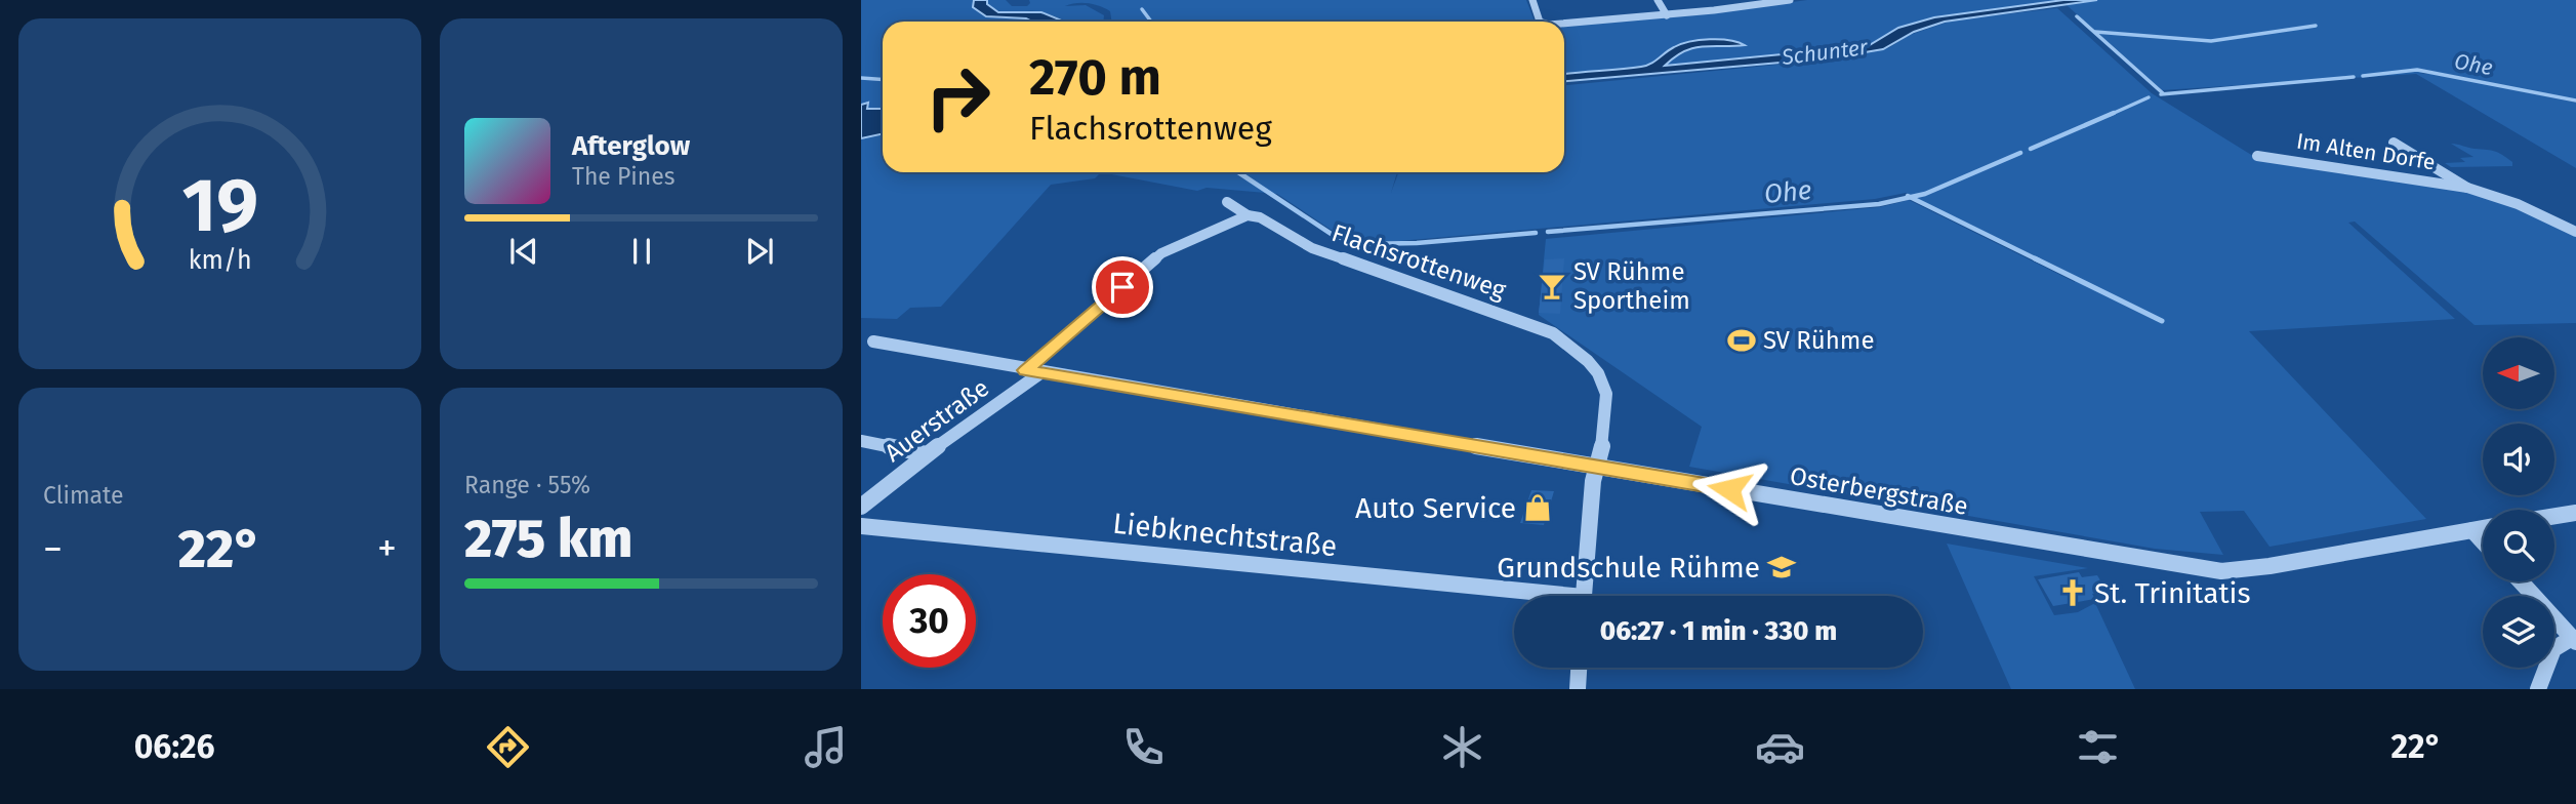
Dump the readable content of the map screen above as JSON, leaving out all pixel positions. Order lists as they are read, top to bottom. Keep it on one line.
{"streets":{"street":["Im Alten Dorfe","Flachsrottenweg","Auerstraße","Osterbergstraße","Liebknechtstraße"]},"crossings":[["Flachsrottenweg","Osterbergstraße"],["Auerstraße","Osterbergstraße"]],"water":["Schunter","Ohe"],"places":{"bar":["SV Rühme Sportheim"],"sports":["SV Rühme"],"shop":["Auto Service"],"school or university":["Grundschule Rühme"],"church":["St. Trinitatis"]},"north":"left","page":{"turn":["270 m","Flachsrottenweg"],"song":["Afterglow","The Pines"],"tile":["Climate",["Range · 55%","275 km"]],"heat":["−","22°","+"],"limit":"30","trip":"06:27 · 1 min · 330 m","tabs":["06:26","22°"],"gauge":["19","km/h"]}}
